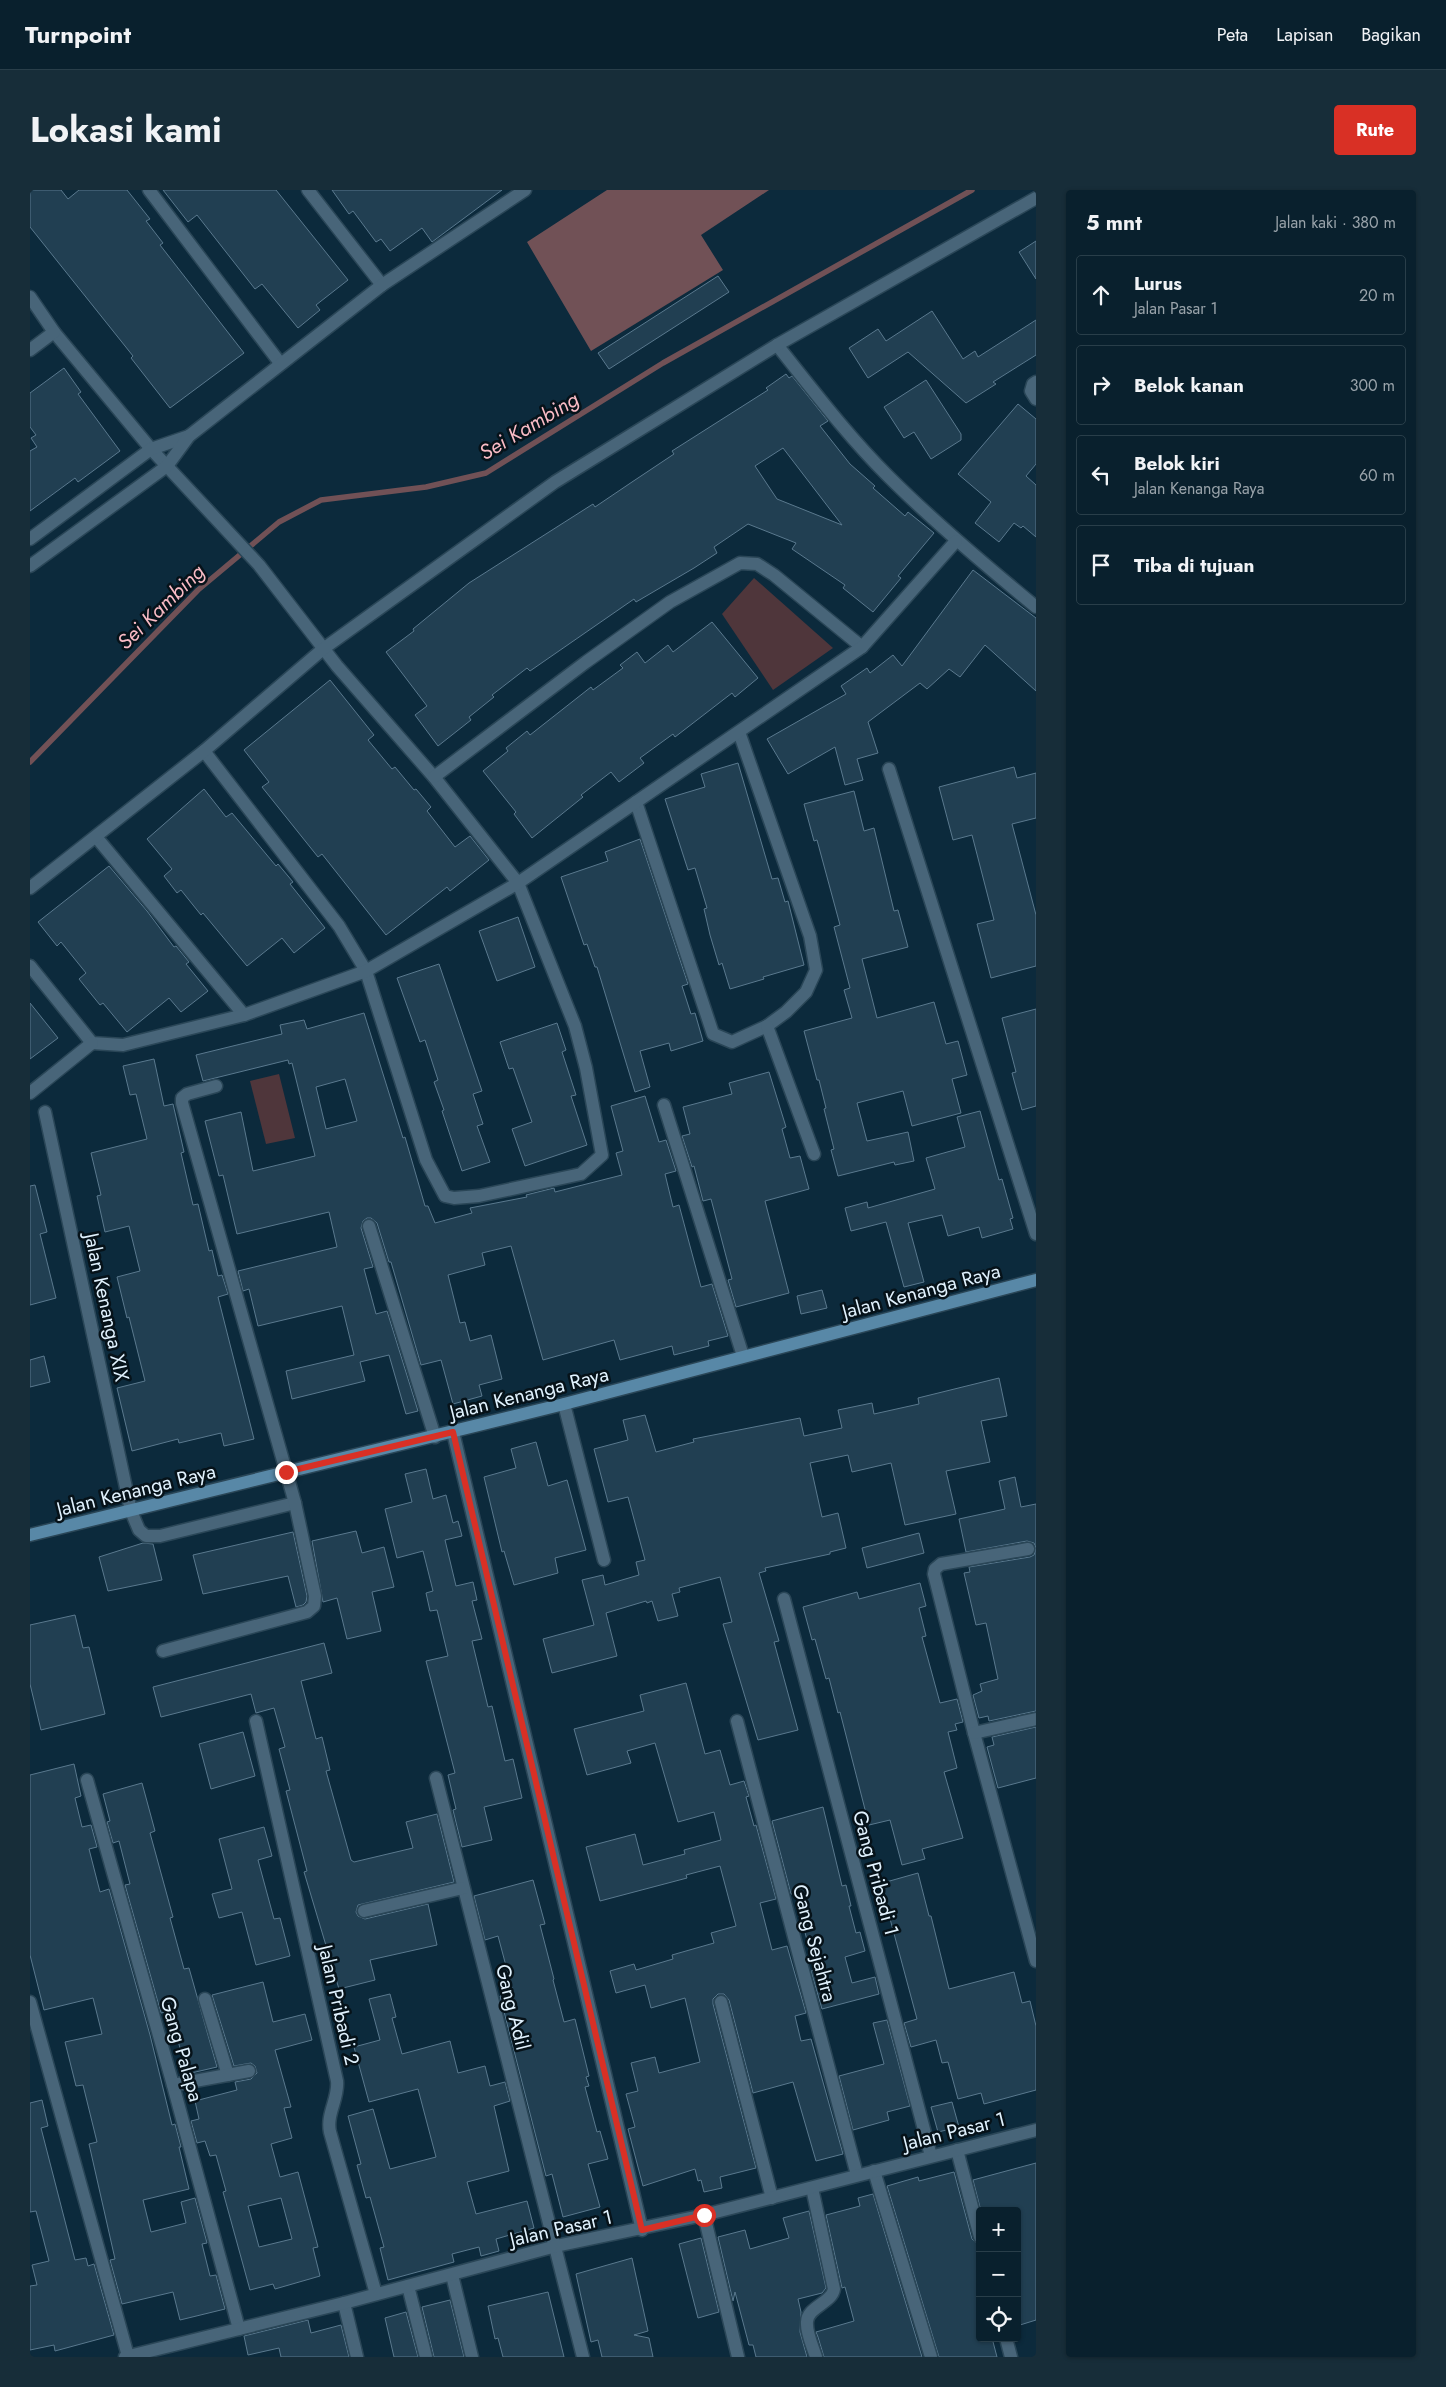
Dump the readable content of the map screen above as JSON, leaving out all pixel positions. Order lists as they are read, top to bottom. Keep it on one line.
{"streets":{"street":["Jalan Kenanga Raya","Jalan Kenanga XIX","Gang Pribadi 1","Gang Sejahtra","Jalan Pribadi 2","Gang Adil","Gang Palapa","Jalan Pasar 1"]},"crossings":[["Jalan Kenanga Raya","Jalan Kenanga XIX"],["Gang Pribadi 1","Jalan Pasar 1"],["Gang Sejahtra","Jalan Pasar 1"],["Jalan Pribadi 2","Jalan Pasar 1"],["Gang Adil","Jalan Pasar 1"],["Gang Palapa","Jalan Pasar 1"]],"water":["Sei Kambing"],"page":{"header":"Turnpoint","nav":["Peta","Lapisan","Bagikan"],"title":"Lokasi kami","buttons":"Rute","heading":["5 mnt","Jalan kaki · 380 m"],"list":[["Lurus","Jalan Pasar 1","20 m"],["Belok kanan","300 m"],["Belok kiri","Jalan Kenanga Raya","60 m"],"Tiba di tujuan"],"map_buttons":["+","−"]}}
